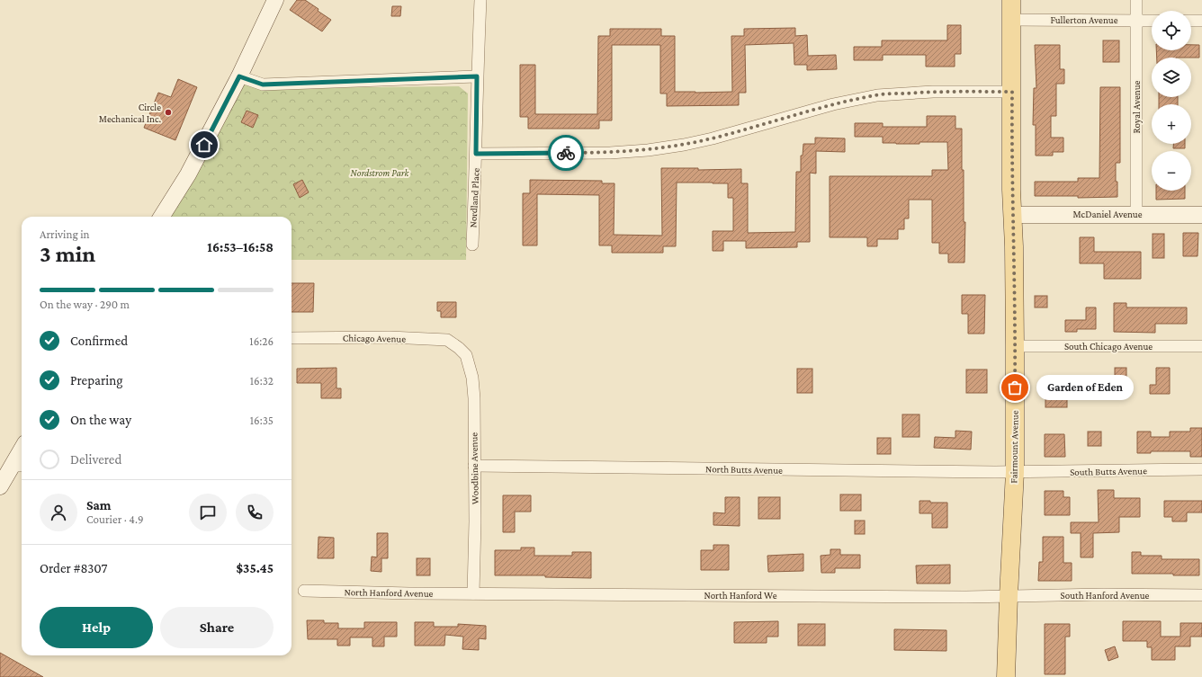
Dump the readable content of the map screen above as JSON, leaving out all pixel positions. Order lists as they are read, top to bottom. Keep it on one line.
{"streets":{"main road":["Fairmount Avenue"],"street":["Fullerton Avenue","Royal Avenue","Nordland Place","McDaniel Avenue","Chicago Avenue","South Chicago Avenue","Woodbine Avenue","North Butts Avenue","South Butts Avenue","North Hanford Avenue","North Hanford We","South Hanford Avenue"]},"crossings":[["Fullerton Avenue","Royal Avenue"],["Fullerton Avenue","Fairmount Avenue"],["Royal Avenue","McDaniel Avenue"],["McDaniel Avenue","Fairmount Avenue"],["Chicago Avenue","Woodbine Avenue"],["South Chicago Avenue","Fairmount Avenue"],["Fairmount Avenue","North Butts Avenue"],["Fairmount Avenue","South Butts Avenue"],["Fairmount Avenue","North Hanford We"],["Fairmount Avenue","South Hanford Avenue"],["Woodbine Avenue","North Butts Avenue"],["Woodbine Avenue","North Hanford Avenue"],["Woodbine Avenue","North Hanford We"],["North Butts Avenue","South Butts Avenue"],["North Hanford Avenue","North Hanford We"],["North Hanford We","South Hanford Avenue"]],"parks":["Nordstrom Park"],"places":["Circle Mechanical Inc.","Garden of Eden"],"page":{"map_buttons":["+","−"],"heading":["3 min","Arriving in","16:53–16:58"],"panel":["Sam","Courier · 4.9","Order #8307","$35.45"],"bar":"On the way · 290 m","list":[["Confirmed","16:26"],["Preparing","16:32"],["On the way","16:35"],"Delivered"],"bubble":"Garden of Eden","buttons":["Help","Share"]}}
